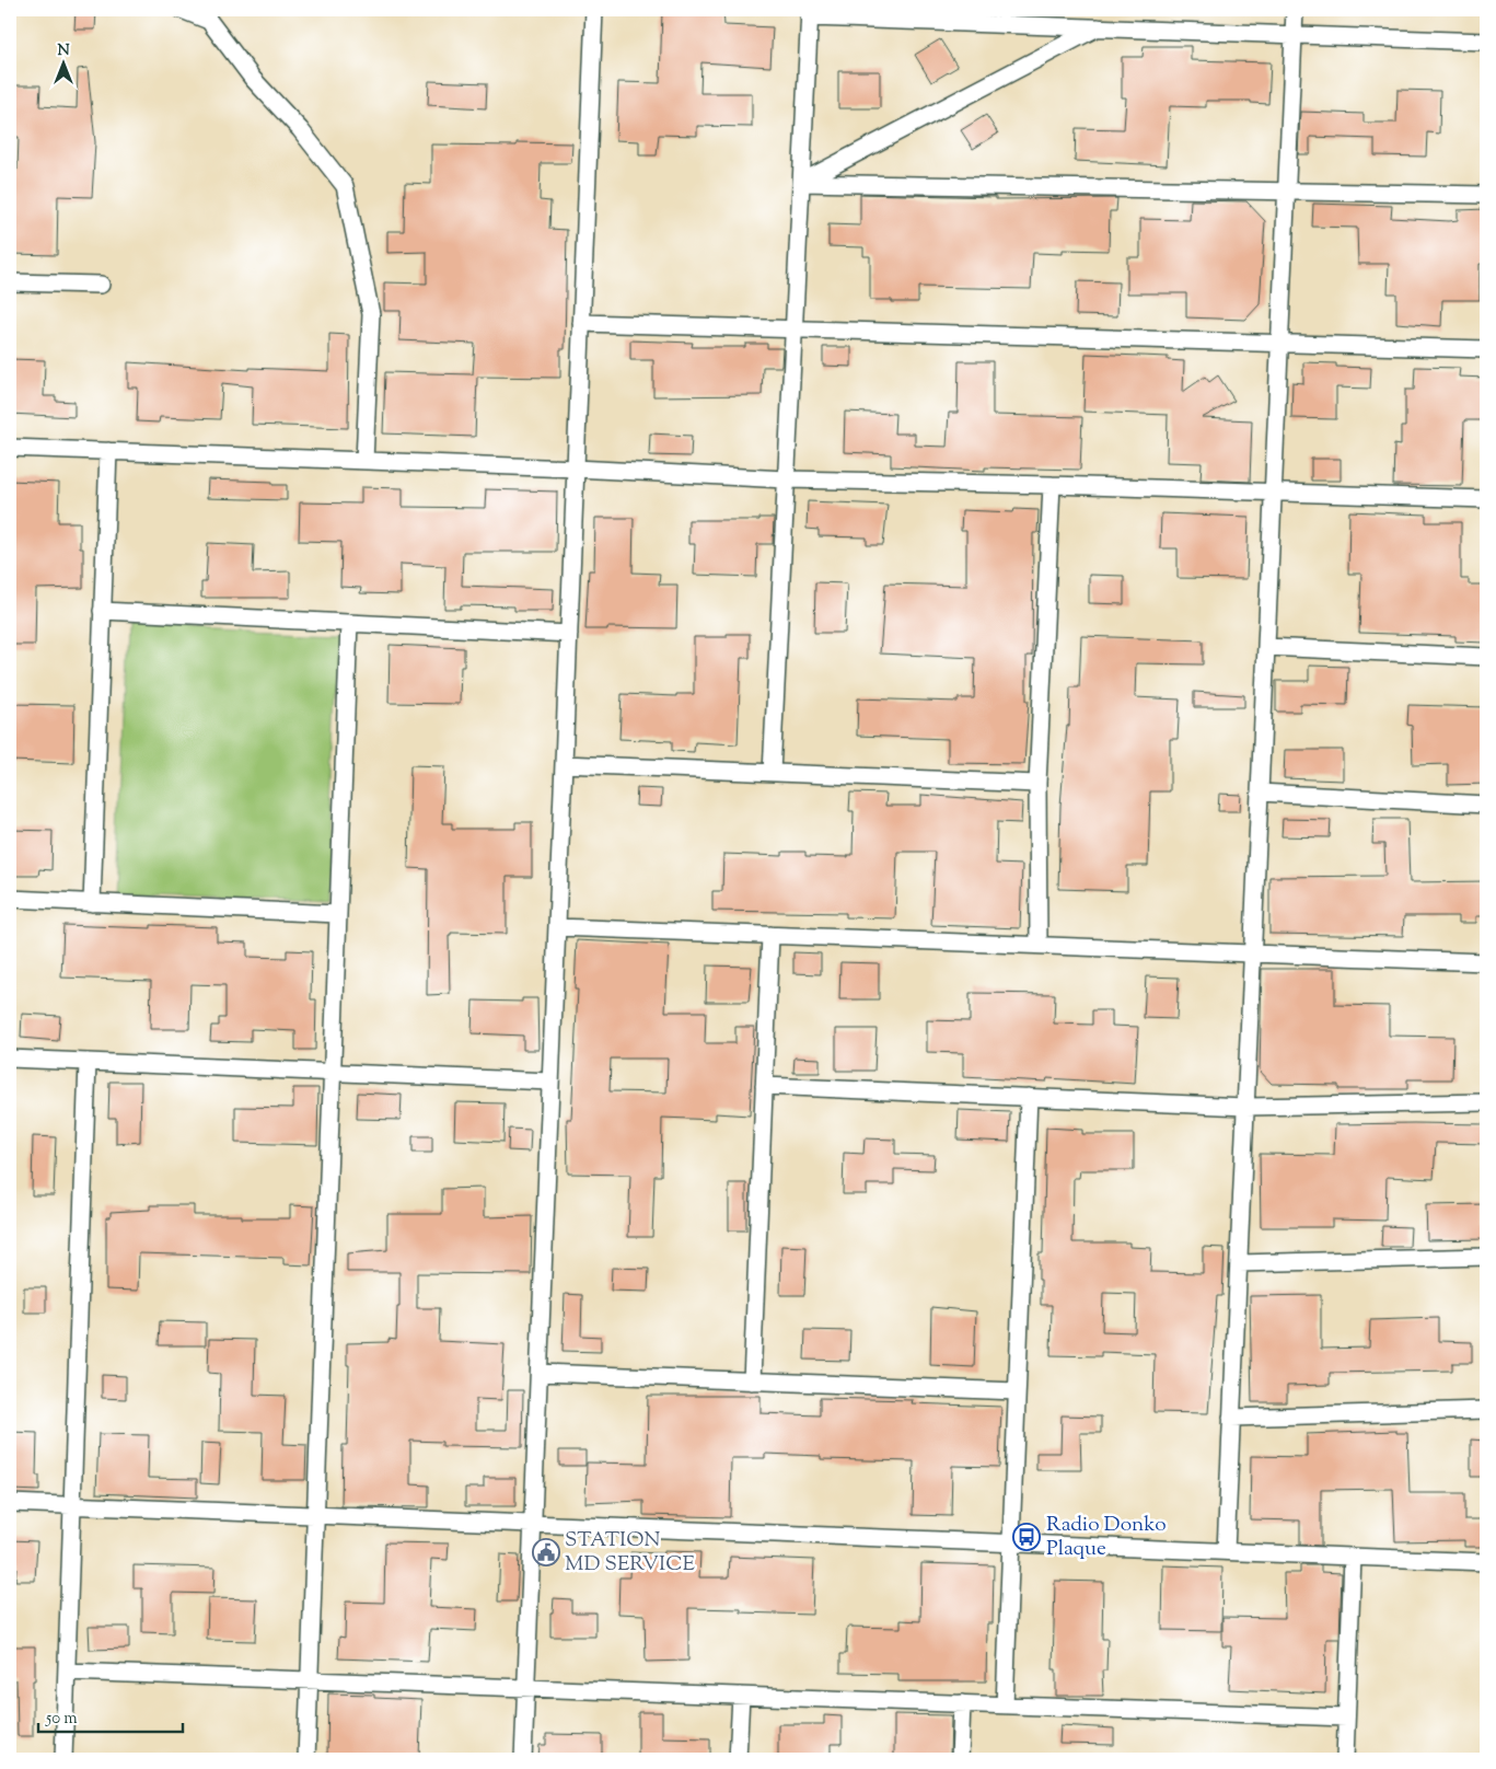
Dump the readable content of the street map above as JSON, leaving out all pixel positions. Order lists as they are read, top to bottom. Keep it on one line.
{"places":{"bus stop":["Radio Donko Plaque"],"public building":["STATION MD SERVICE"]},"scale_bar":"50 m","north":"top"}
